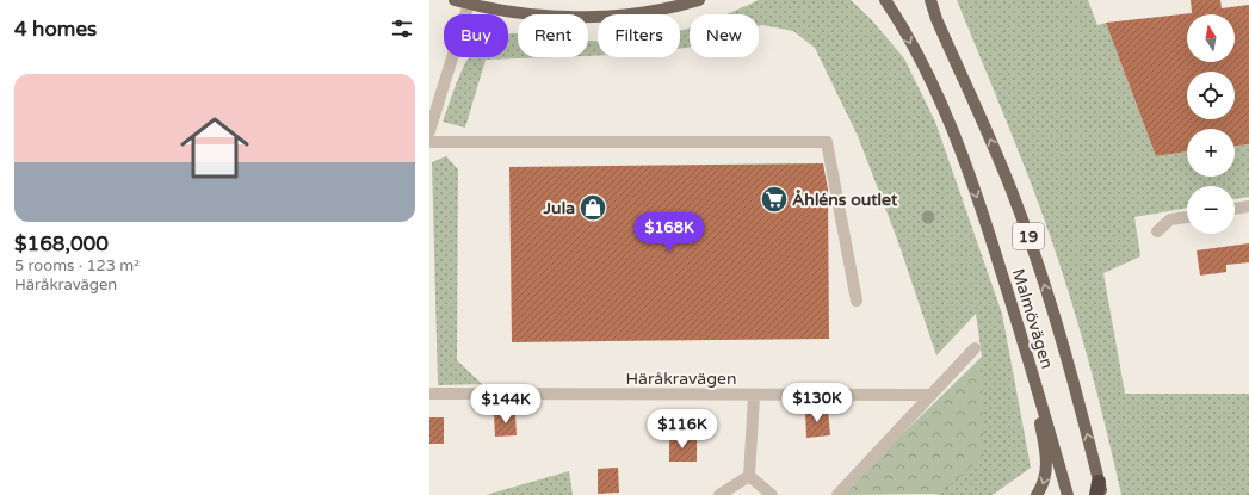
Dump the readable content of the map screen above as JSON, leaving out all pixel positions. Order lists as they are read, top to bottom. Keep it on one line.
{"streets":{"main road":["19","Malmövägen"],"street":["Häråkravägen"]},"places":{"supermarket":["Åhléns outlet"],"shop":["Jula"]},"north":"top","page":{"heading":"4 homes","map_buttons":["+","−"],"chip":["Buy","Rent","Filters","New"],"list":[{"name":"$168,000","note":"5 rooms · 123 m² · Häråkravägen"}],"price":["$168K","$130K","$144K","$116K"]}}
